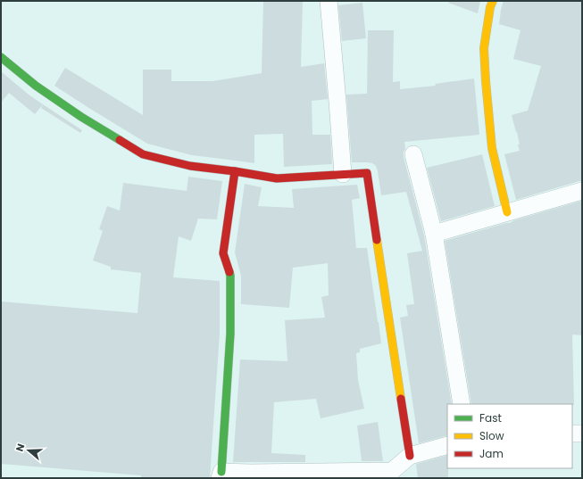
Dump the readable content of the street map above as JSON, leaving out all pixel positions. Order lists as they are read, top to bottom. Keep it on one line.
{"legend":["Fast","Slow","Jam"],"north":"left"}
